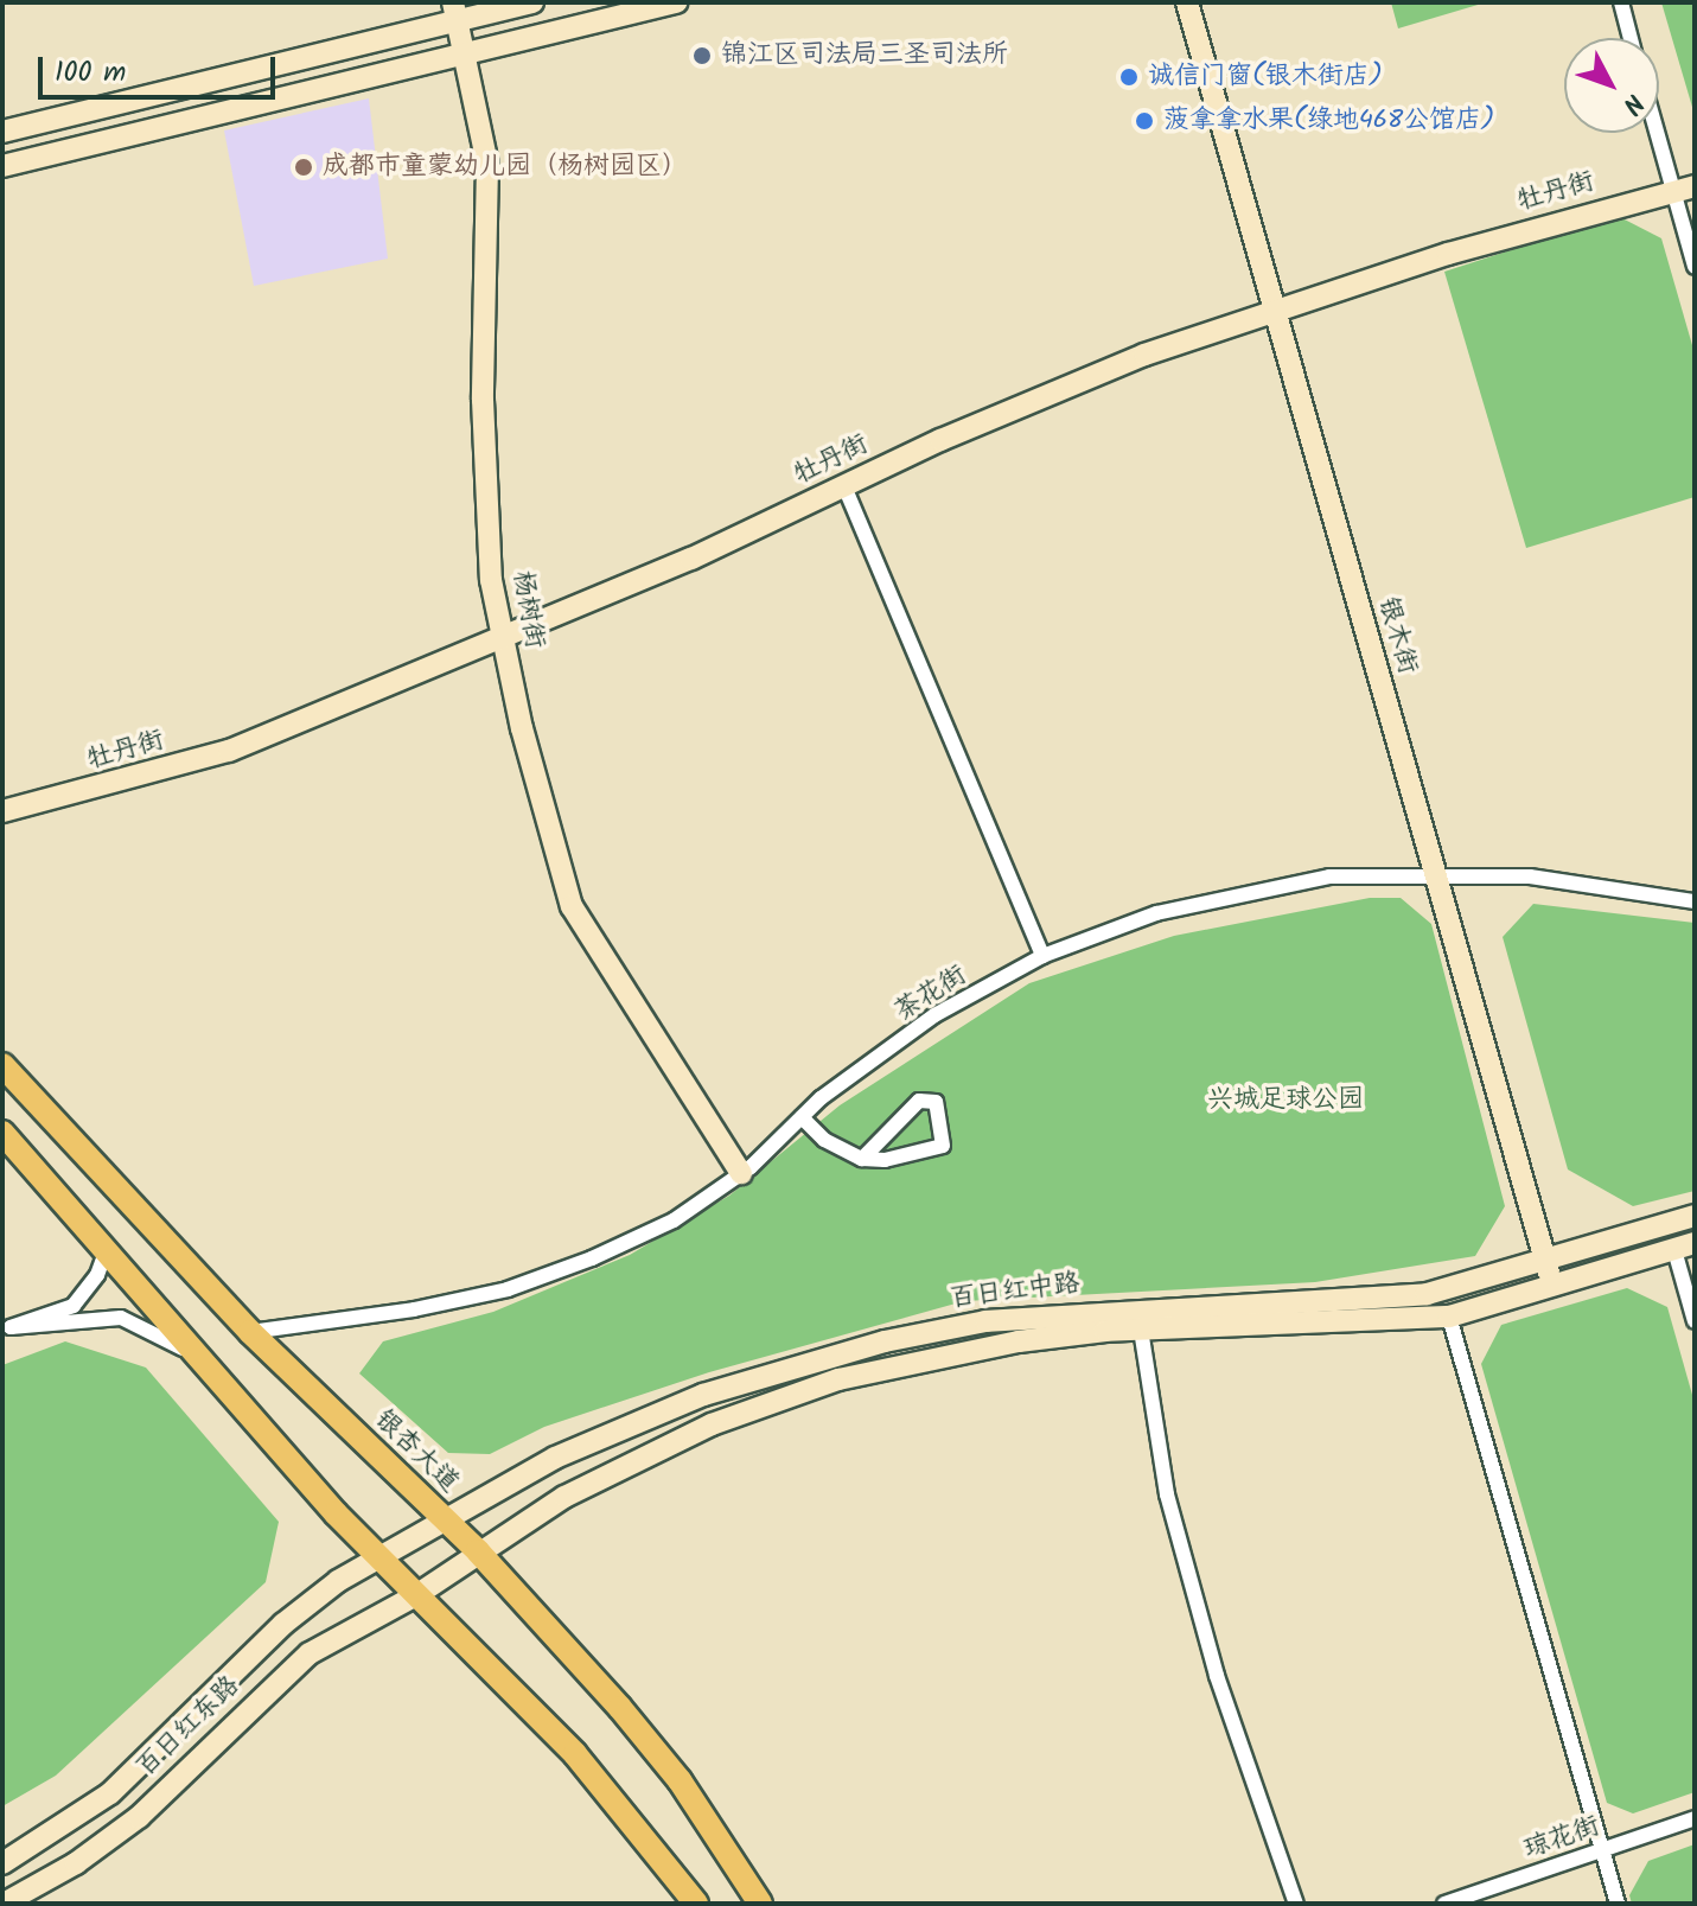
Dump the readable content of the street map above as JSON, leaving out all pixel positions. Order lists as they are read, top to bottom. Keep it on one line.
{"streets":{"main road":["银杏大道"],"street":["牡丹街","杨树街","银木街","茶花街","百日红中路","百日红东路","琼花街"]},"crossings":[["牡丹街","杨树街"],["牡丹街","银木街"],["杨树街","茶花街"],["银木街","茶花街"],["银木街","百日红中路"],["茶花街","银杏大道"],["百日红中路","银杏大道"],["百日红中路","百日红东路"]],"parks":["兴城足球公园"],"places":["锦江区司法局三圣司法所","诚信门窗(银木街店)","菠拿拿水果(绿地468公馆店)","成都市童蒙幼儿园（杨树园区）"],"scale_bar":"100 m","north":"bottom right"}
